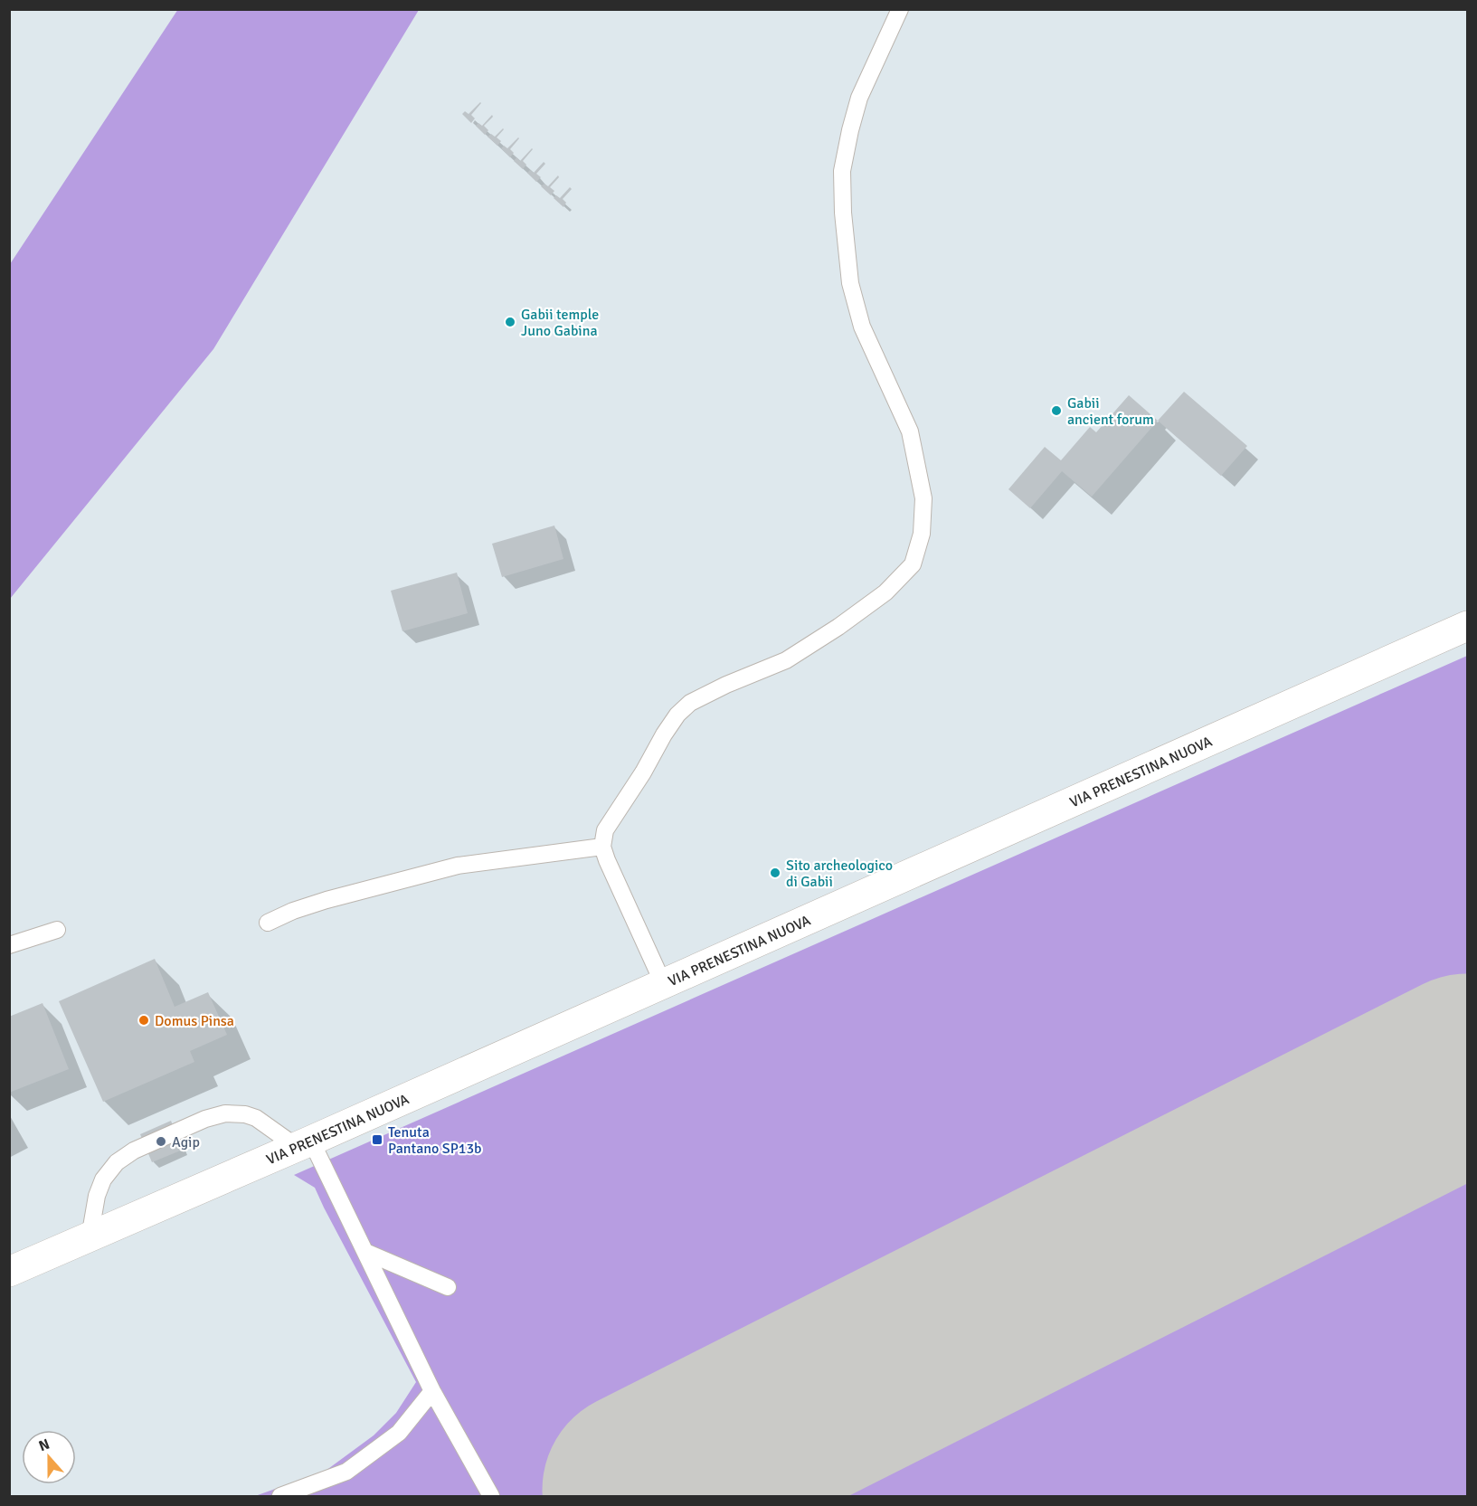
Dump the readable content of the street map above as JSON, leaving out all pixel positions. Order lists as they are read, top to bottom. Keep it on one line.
{"streets":{"main road":["VIA PRENESTINA NUOVA"]},"places":{"other":["Gabii temple Juno Gabina","Gabii ancient forum","Sito archeologico di Gabii","Domus Pinsa","Agip"],"transit":["Tenuta Pantano SP13b"]},"north":"top"}
